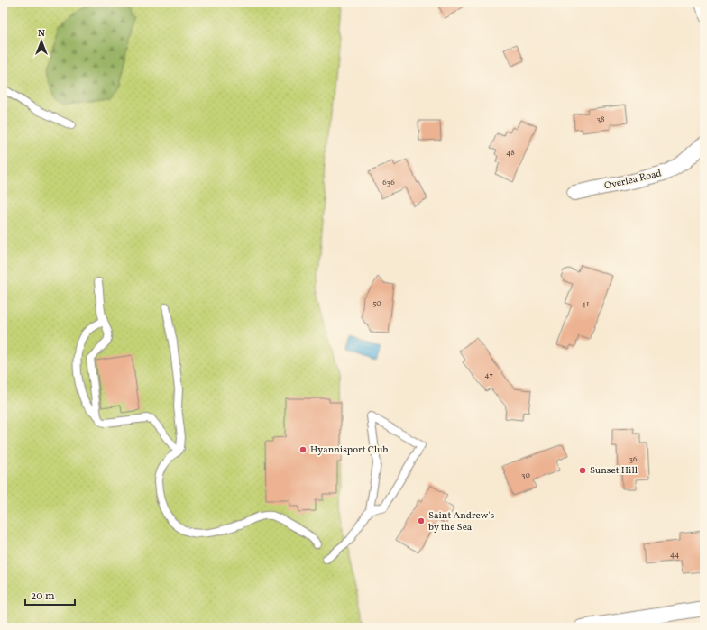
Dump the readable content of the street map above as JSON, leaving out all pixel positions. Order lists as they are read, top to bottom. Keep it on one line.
{"streets":{"street":["Overlea Road"]},"places":["Hyannisport Club","Sunset Hill","Saint Andrew's by the Sea"],"house_numbers":["38","48","636","50","41","47","36","30","44"],"scale_bar":"20 m","north":"top"}
